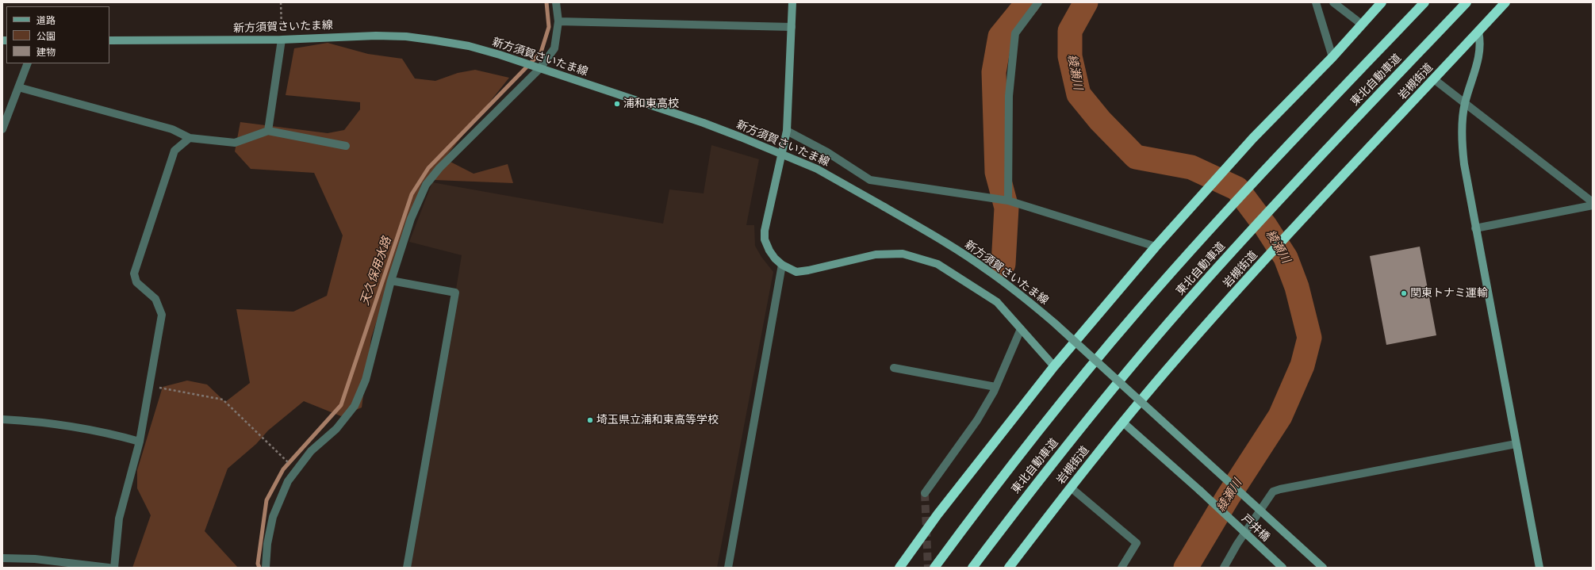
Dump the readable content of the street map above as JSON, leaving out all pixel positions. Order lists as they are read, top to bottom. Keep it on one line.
{"streets":{"highway":["東北自動車道","岩槻街道"],"main road":["新方須賀さいたま線","戸井橋"]},"crossings":[["岩槻街道","戸井橋"]],"water":["綾瀬川","天久保用水路"],"places":["浦和東高校","関東トナミ運輸","埼玉県立浦和東高等学校"],"legend":["道路","公園","建物"]}
